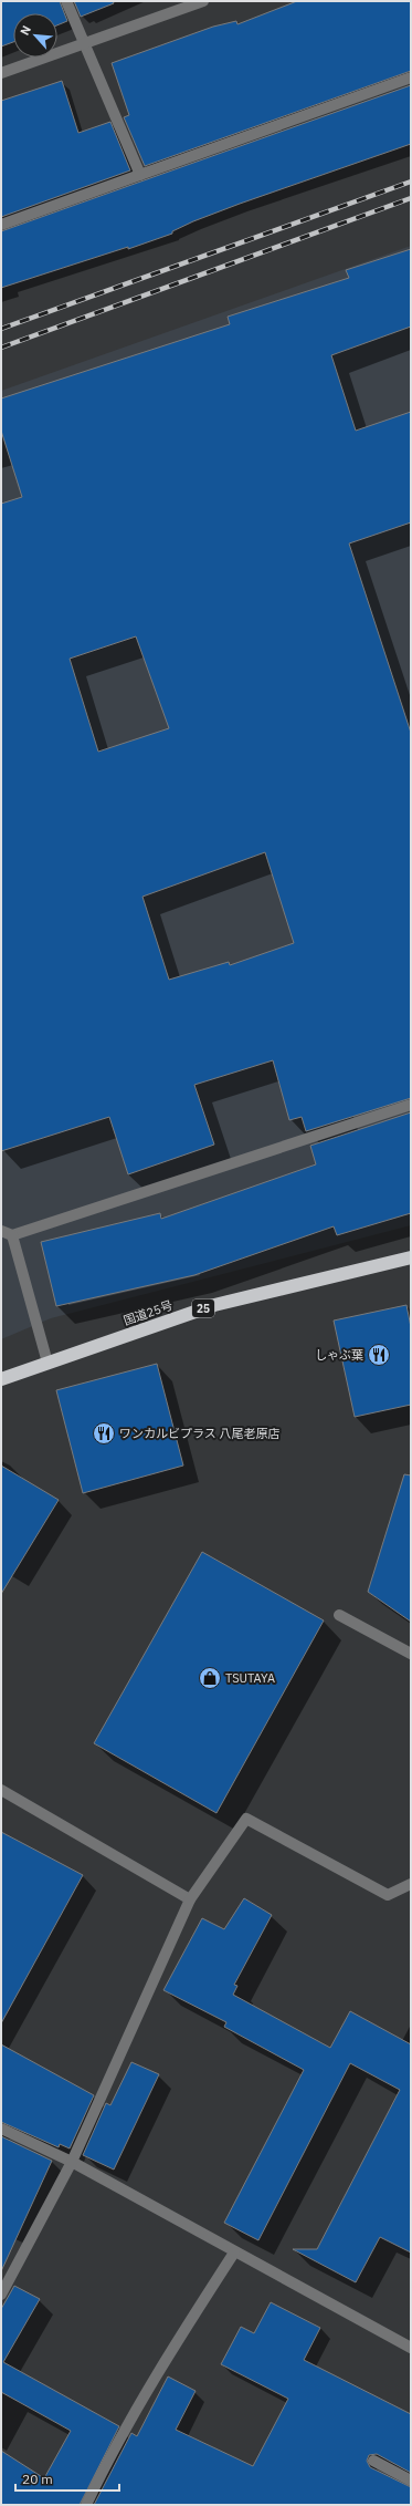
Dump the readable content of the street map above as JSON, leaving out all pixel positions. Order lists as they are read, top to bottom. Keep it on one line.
{"streets":{"highway":["25","国道25号"]},"places":{"restaurant":["しゃぶ葉","ワンカルビプラス 八尾老原店"],"shop":["TSUTAYA"]},"scale_bar":"20 m","north":"top left"}
